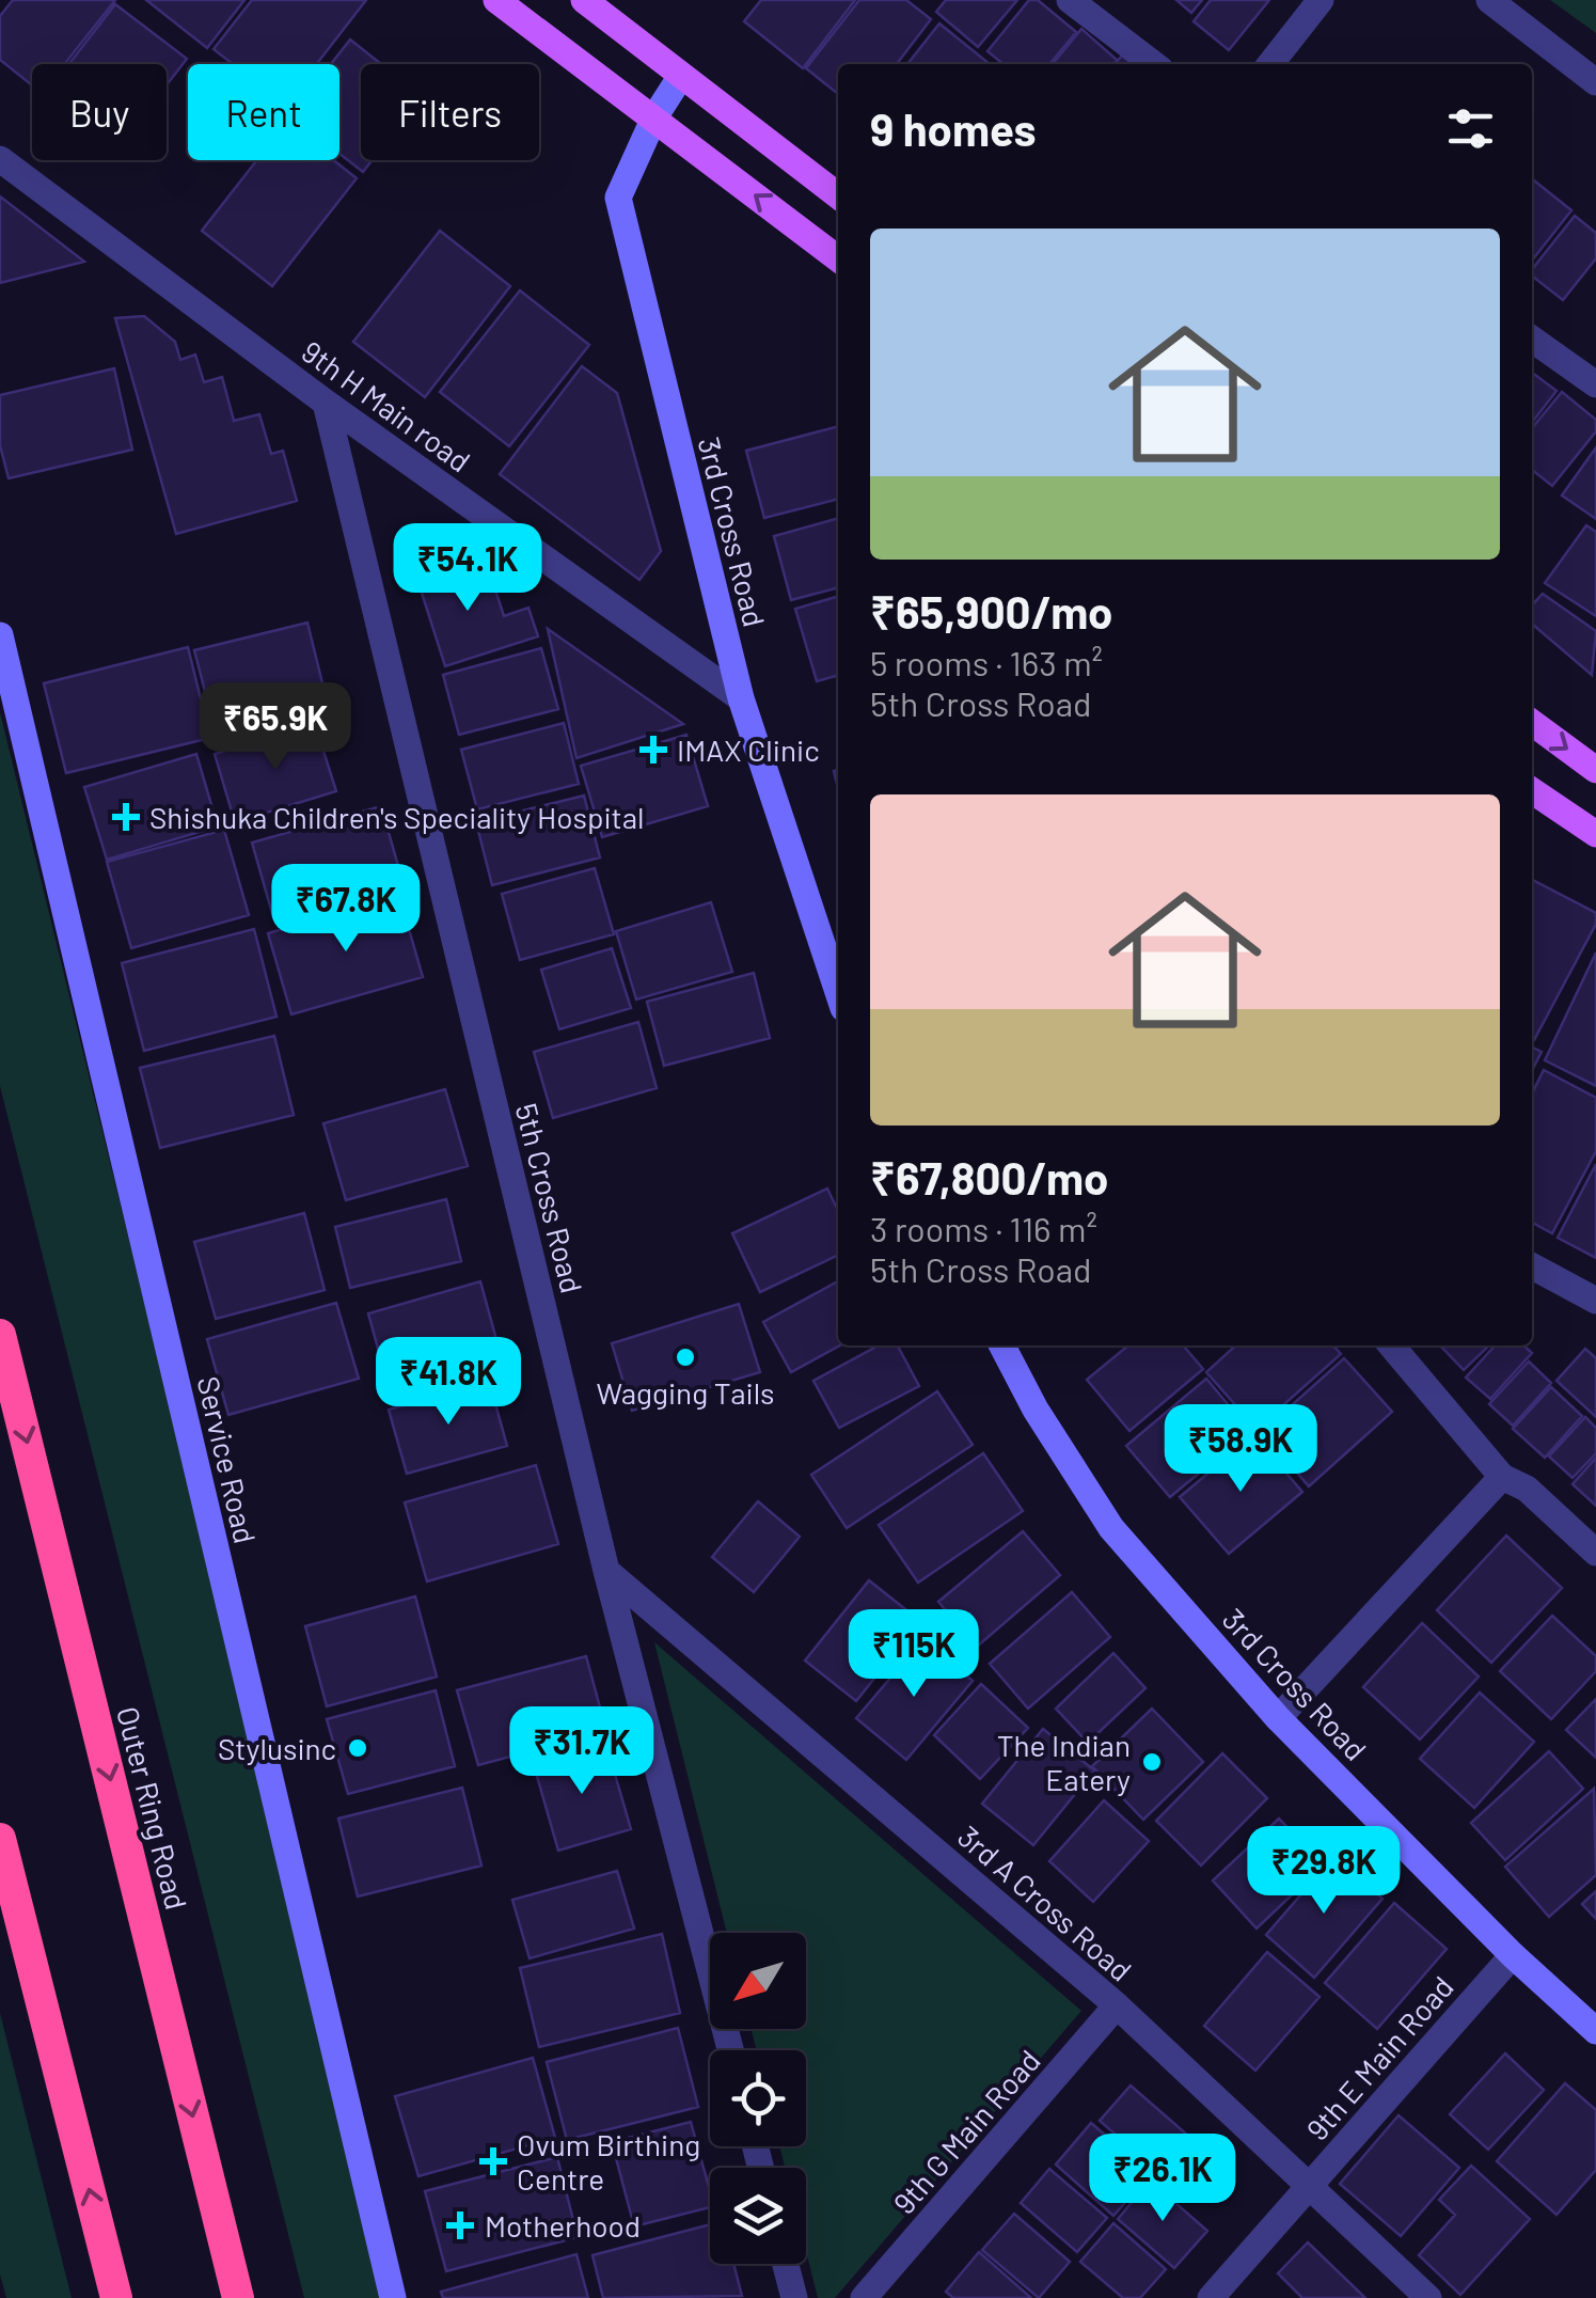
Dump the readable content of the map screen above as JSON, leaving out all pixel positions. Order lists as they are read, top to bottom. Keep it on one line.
{"streets":{"highway":["Outer Ring Road"],"street":["9th H Main road","3rd Cross Road","5th Cross Road","Service Road","3rd A Cross Road","9th E Main Road","9th G Main Road"]},"crossings":[["9th H Main road","3rd Cross Road"],["9th H Main road","5th Cross Road"],["3rd Cross Road","9th E Main Road"],["5th Cross Road","3rd A Cross Road"],["3rd A Cross Road","9th E Main Road"],["3rd A Cross Road","9th G Main Road"]],"places":{"health":["IMAX Clinic","Shishuka Children's Speciality Hospital","Ovum Birthing Centre","Motherhood"],"other":["Wagging Tails","Stylusinc","The Indian Eatery"]},"north":"bottom left","page":{"chip":["Buy","Rent","Filters"],"heading":"9 homes","list":[{"name":"₹65,900/mo","note":"5 rooms · 163 m² · 5th Cross Road"},{"name":"₹67,800/mo","note":"3 rooms · 116 m² · 5th Cross Road"}],"price":["₹54.1K","₹65.9K","₹67.8K","₹41.8K","₹58.9K","₹115K","₹31.7K","₹29.8K","₹26.1K"]}}
